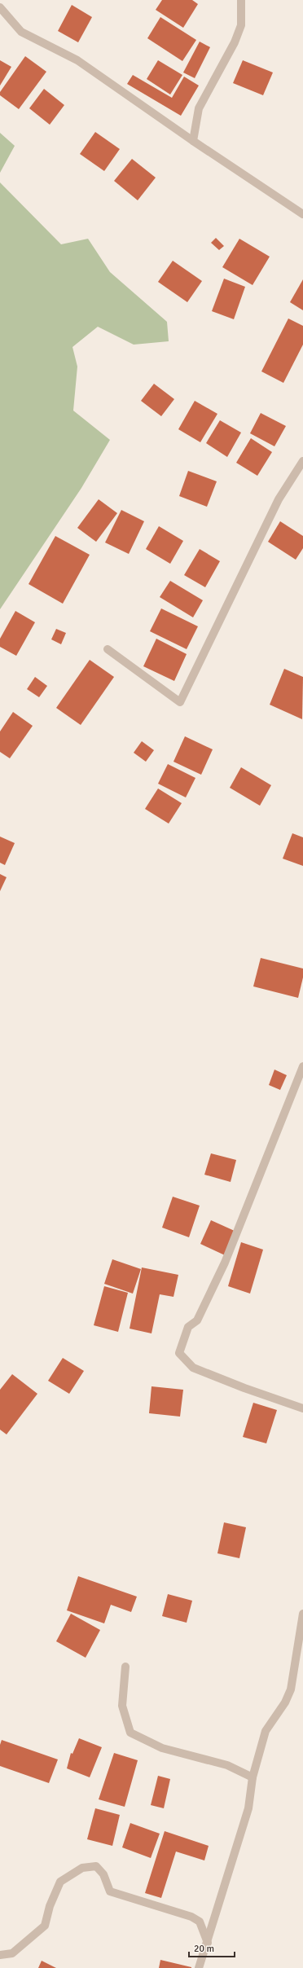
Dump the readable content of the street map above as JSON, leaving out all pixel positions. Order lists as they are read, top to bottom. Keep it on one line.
{"scale_bar":"20 m"}
